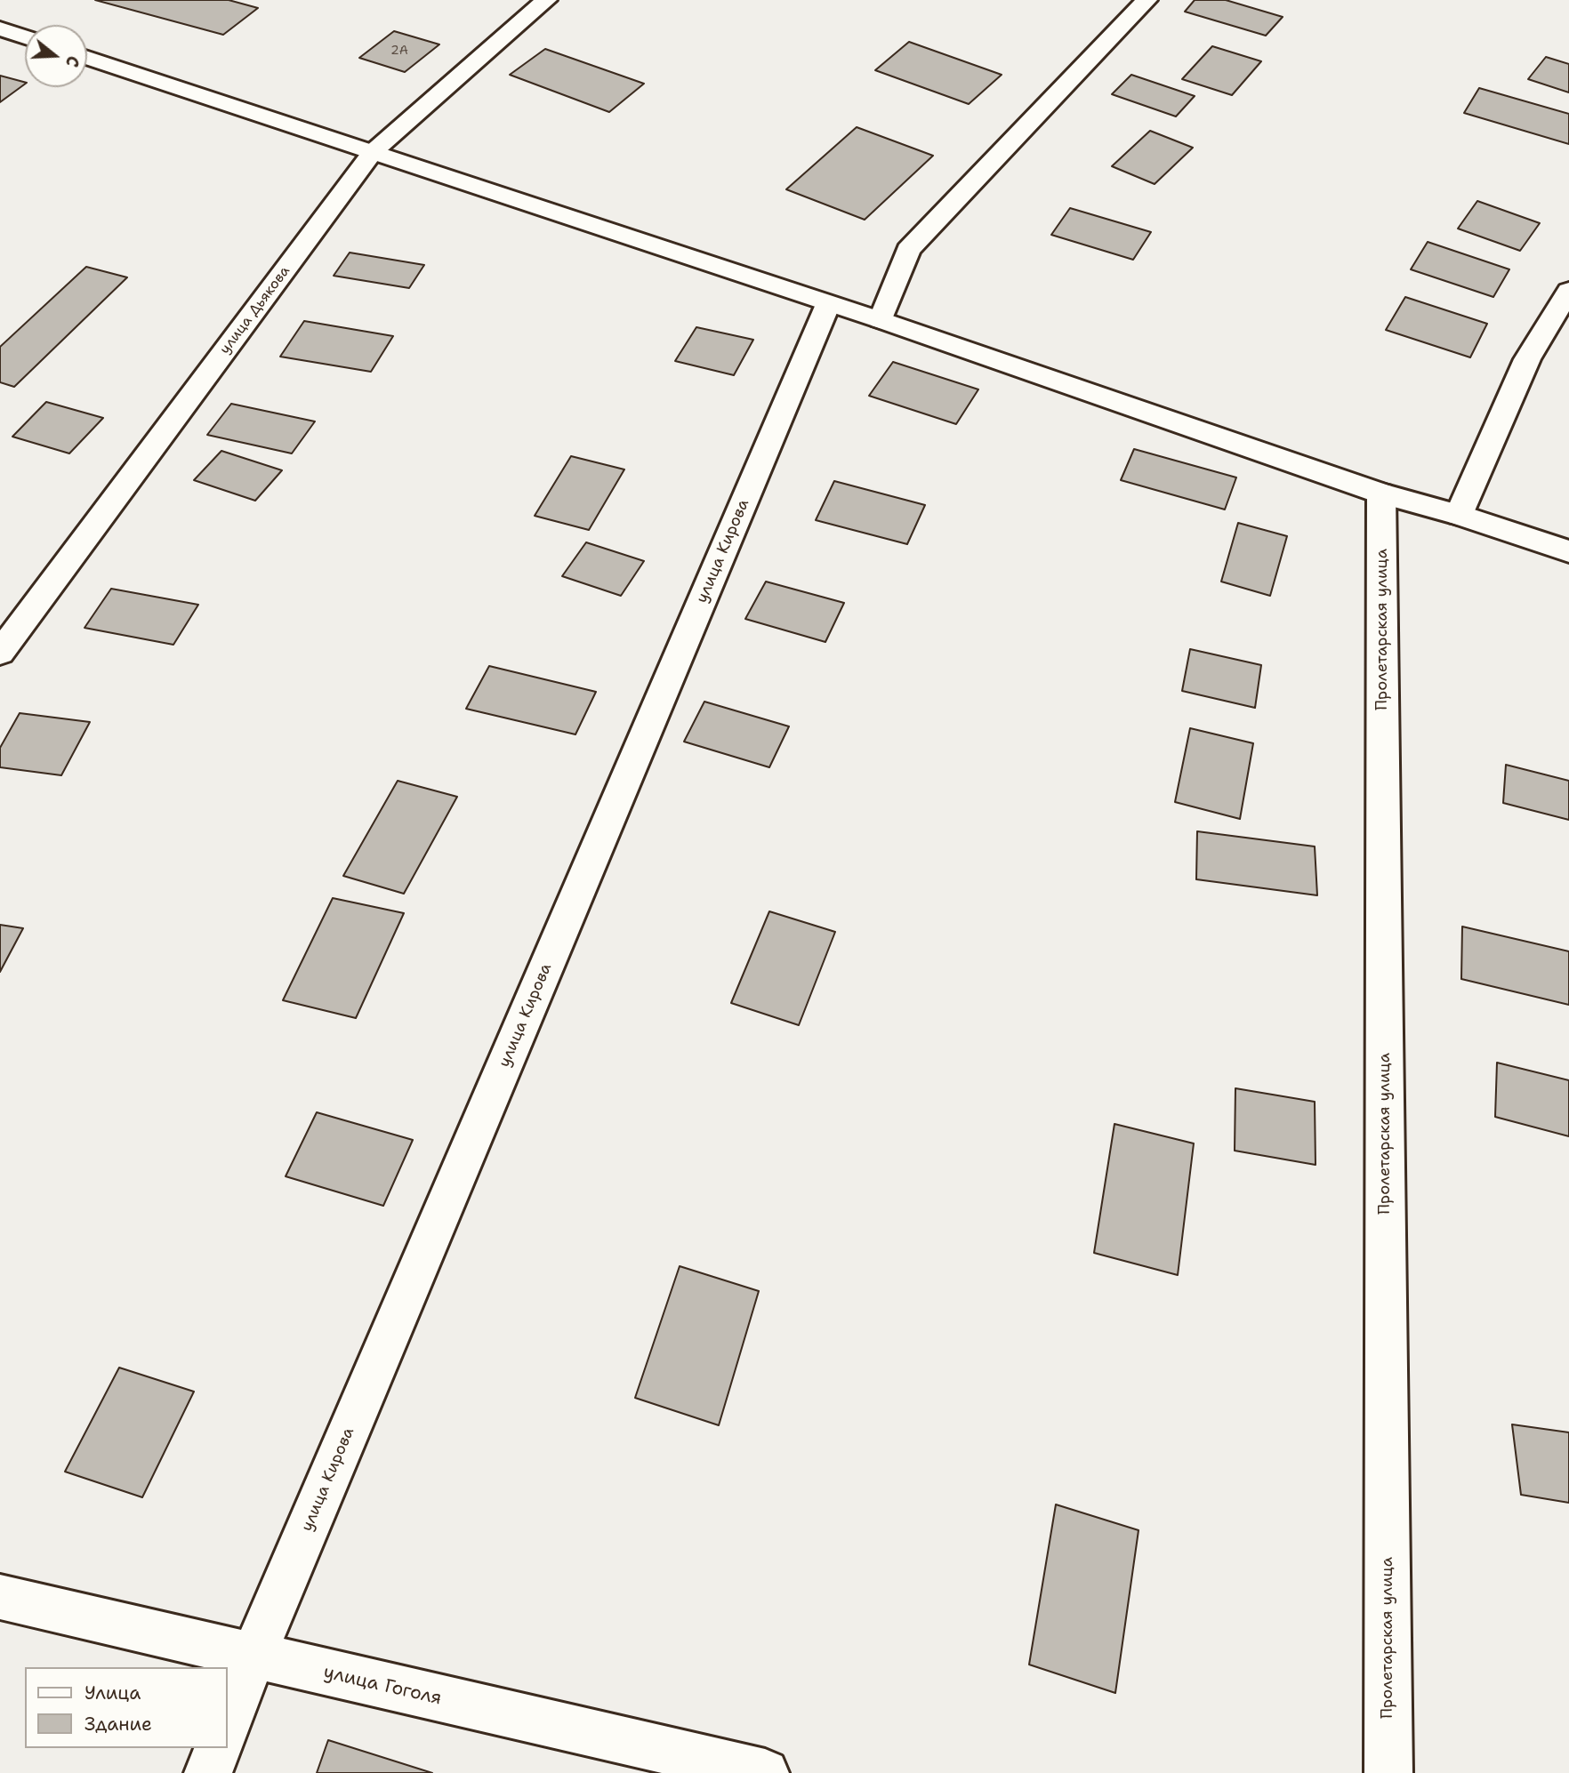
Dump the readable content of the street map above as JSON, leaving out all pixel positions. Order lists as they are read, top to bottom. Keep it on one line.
{"streets":{"street":["улица Дьякова","улица Кирова","Пролетарская улица","улица Гоголя"]},"crossings":[["улица Кирова","улица Гоголя"]],"house_numbers":["2А"],"legend":["Улица","Здание"],"north":"right"}
